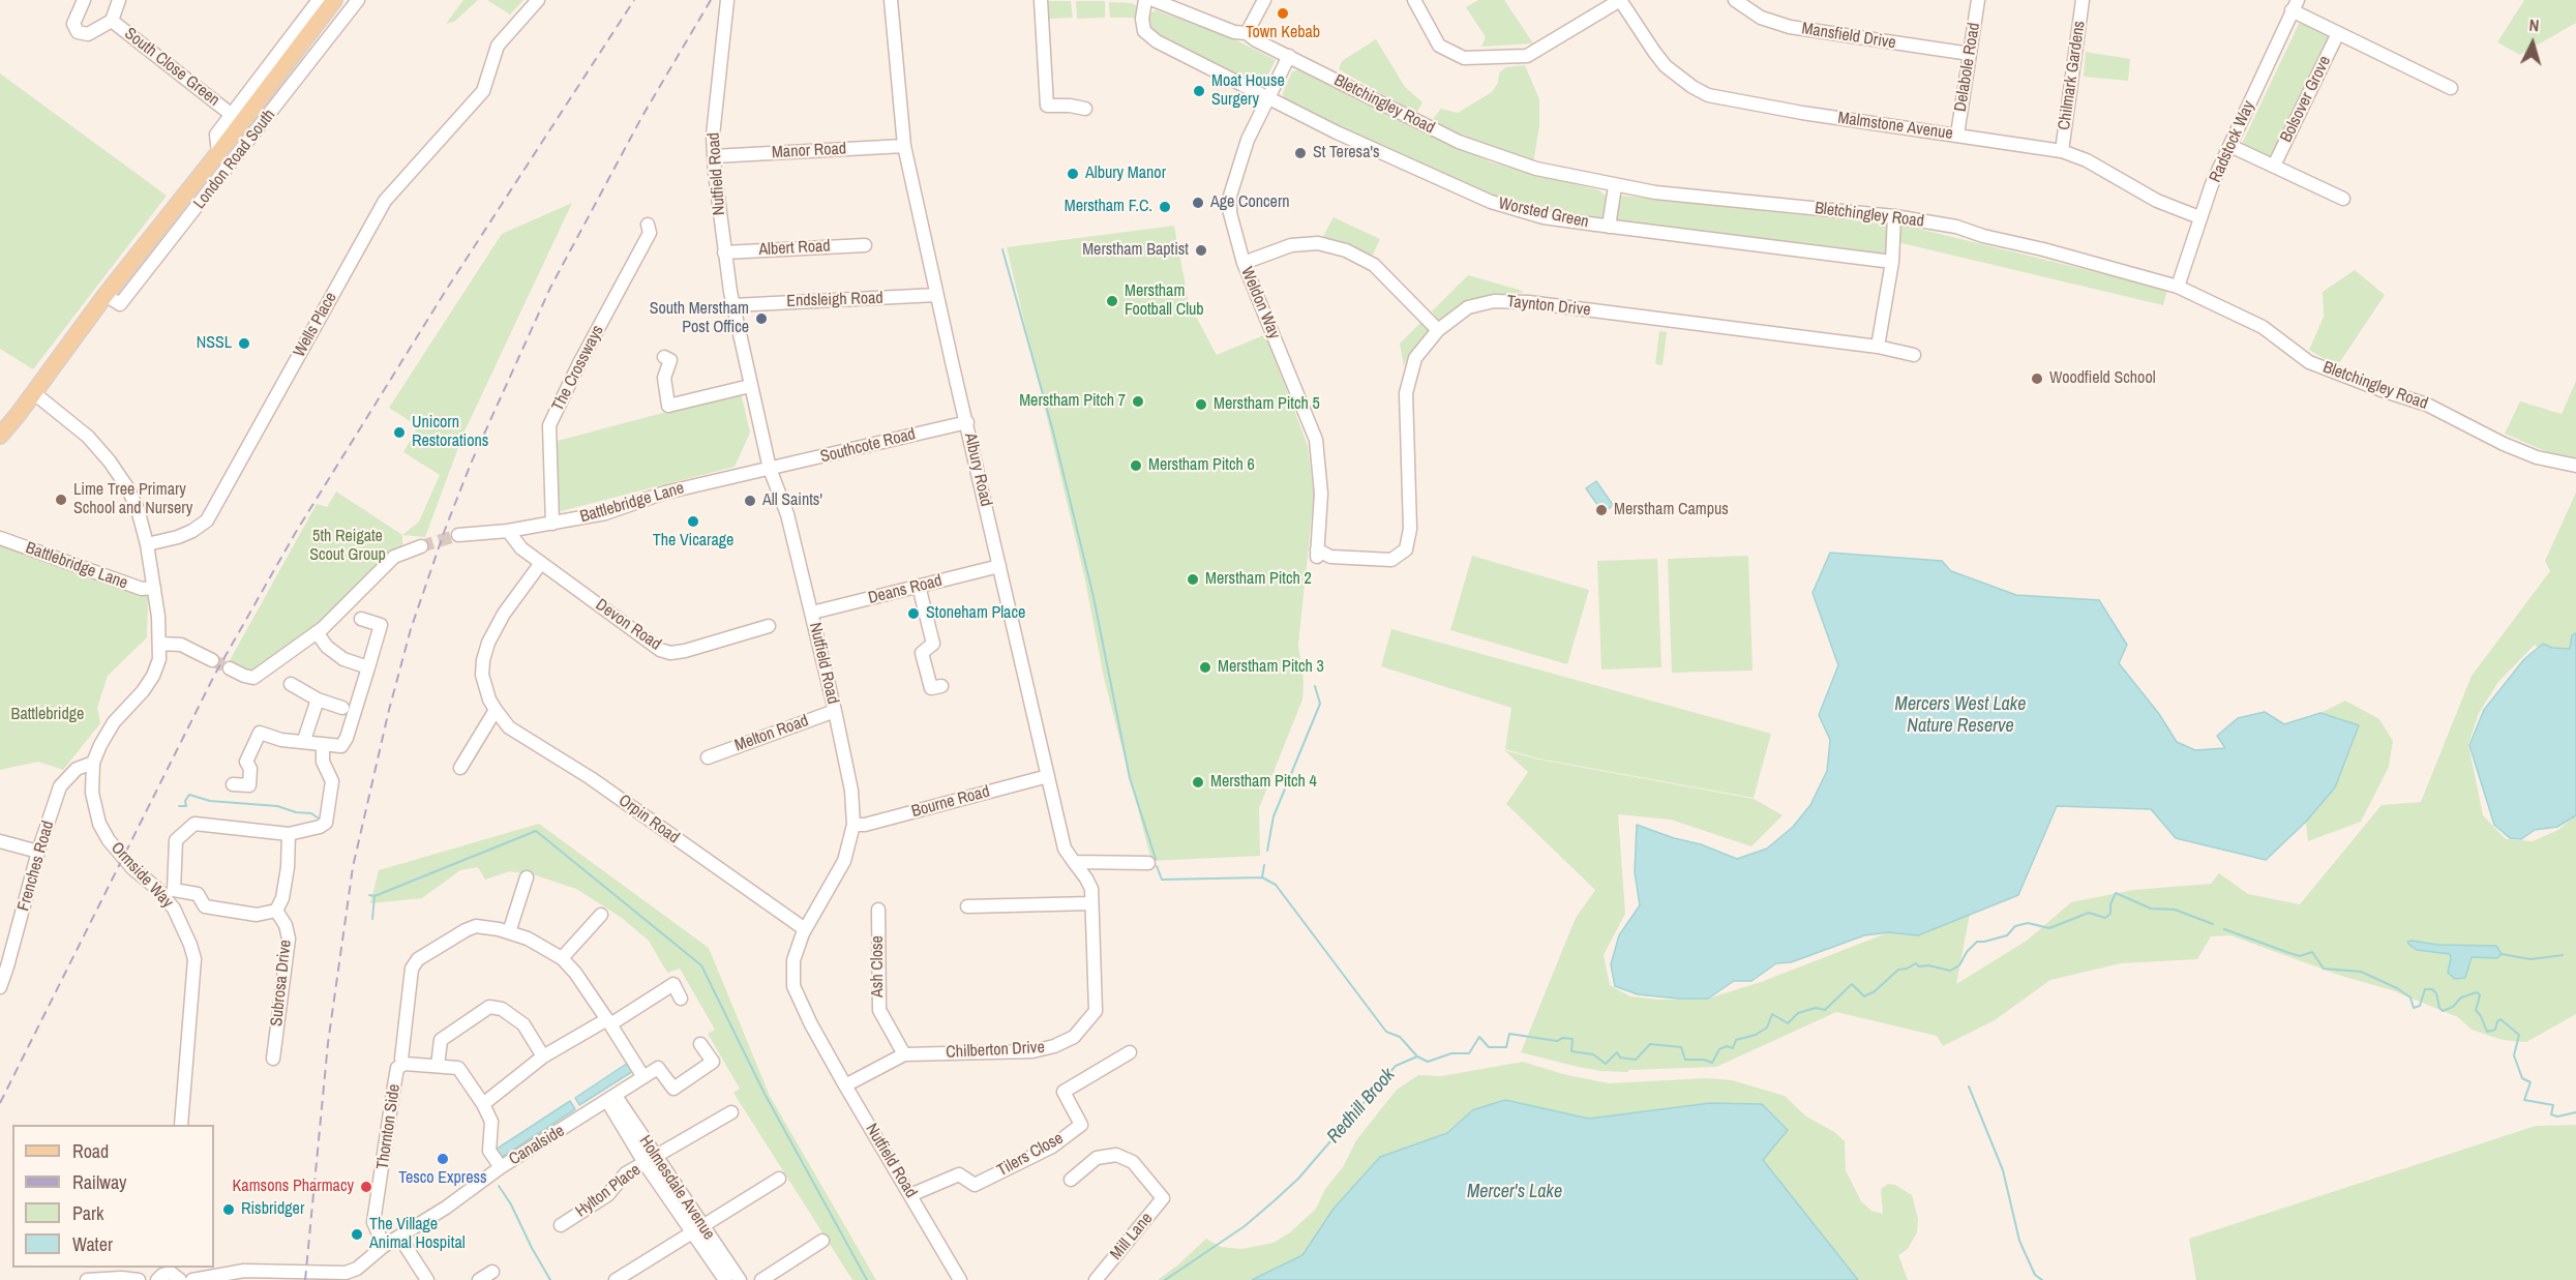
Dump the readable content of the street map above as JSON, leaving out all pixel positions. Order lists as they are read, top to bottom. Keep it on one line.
{"streets":{"main road":["London Road South"],"street":["Mansfield Drive","South Close Green","Delabole Road","Chilmark Gardens","Bolsover Grove","Bletchingley Road","Malmstone Avenue","Radstock Way","Manor Road","Nutfield Road","Worsted Green","Albert Road","Endsleigh Road","Weldon Way","Taynton Drive","Wells Place","The Crossways","Southcote Road","Albury Road","Battlebridge Lane","Deans Road","Devon Road","Melton Road","Bourne Road","Orpin Road","Frenches Road","Ormside Way","Ash Close","Subrosa Drive","Chilberton Drive","Thornton Side","Canalside","Tilers Close","Holmesdale Avenue","Hylton Place","Mill Lane"]},"crossings":[["Mansfield Drive","Delabole Road"],["South Close Green","London Road South"],["Delabole Road","Malmstone Avenue"],["Chilmark Gardens","Malmstone Avenue"],["Bletchingley Road","Radstock Way"],["Bletchingley Road","Weldon Way"],["Malmstone Avenue","Radstock Way"],["Manor Road","Nutfield Road"],["Manor Road","Albury Road"],["London Road South","Ormside Way"],["Nutfield Road","Albert Road"],["Nutfield Road","Endsleigh Road"],["Nutfield Road","Southcote Road"],["Nutfield Road","Battlebridge Lane"],["Nutfield Road","Deans Road"],["Nutfield Road","Melton Road"],["Nutfield Road","Bourne Road"],["Nutfield Road","Orpin Road"],["Nutfield Road","Chilberton Drive"],["Nutfield Road","Tilers Close"],["Worsted Green","Weldon Way"],["Endsleigh Road","Albury Road"],["Weldon Way","Taynton Drive"],["Wells Place","Ormside Way"],["The Crossways","Battlebridge Lane"],["Southcote Road","Albury Road"],["Southcote Road","Battlebridge Lane"],["Albury Road","Deans Road"],["Albury Road","Bourne Road"],["Albury Road","Chilberton Drive"],["Battlebridge Lane","Devon Road"],["Battlebridge Lane","Ormside Way"],["Devon Road","Orpin Road"],["Frenches Road","Ormside Way"],["Ash Close","Chilberton Drive"],["Thornton Side","Canalside"],["Canalside","Holmesdale Avenue"],["Holmesdale Avenue","Hylton Place"]],"water":["Mercers West Lake Nature Reserve","Redhill Brook","Mercer's Lake"],"parks":["5th Reigate Scout Group","Battlebridge"],"places":["Town Kebab","Moat House Surgery","St Teresa's","Albury Manor","Age Concern","Merstham F.C.","Merstham Baptist","Merstham Football Club","South Merstham Post Office","NSSL","Woodfield School","Merstham Pitch 7","Merstham Pitch 5","Unicorn Restorations","Merstham Pitch 6","Lime Tree Primary School and Nursery","All Saints'","Merstham Campus","The Vicarage","Merstham Pitch 2","Stoneham Place","Merstham Pitch 3","Merstham Pitch 4","Tesco Express","Kamsons Pharmacy","Risbridger","The Village Animal Hospital"],"legend":["Road","Railway","Park","Water"],"north":"top"}
